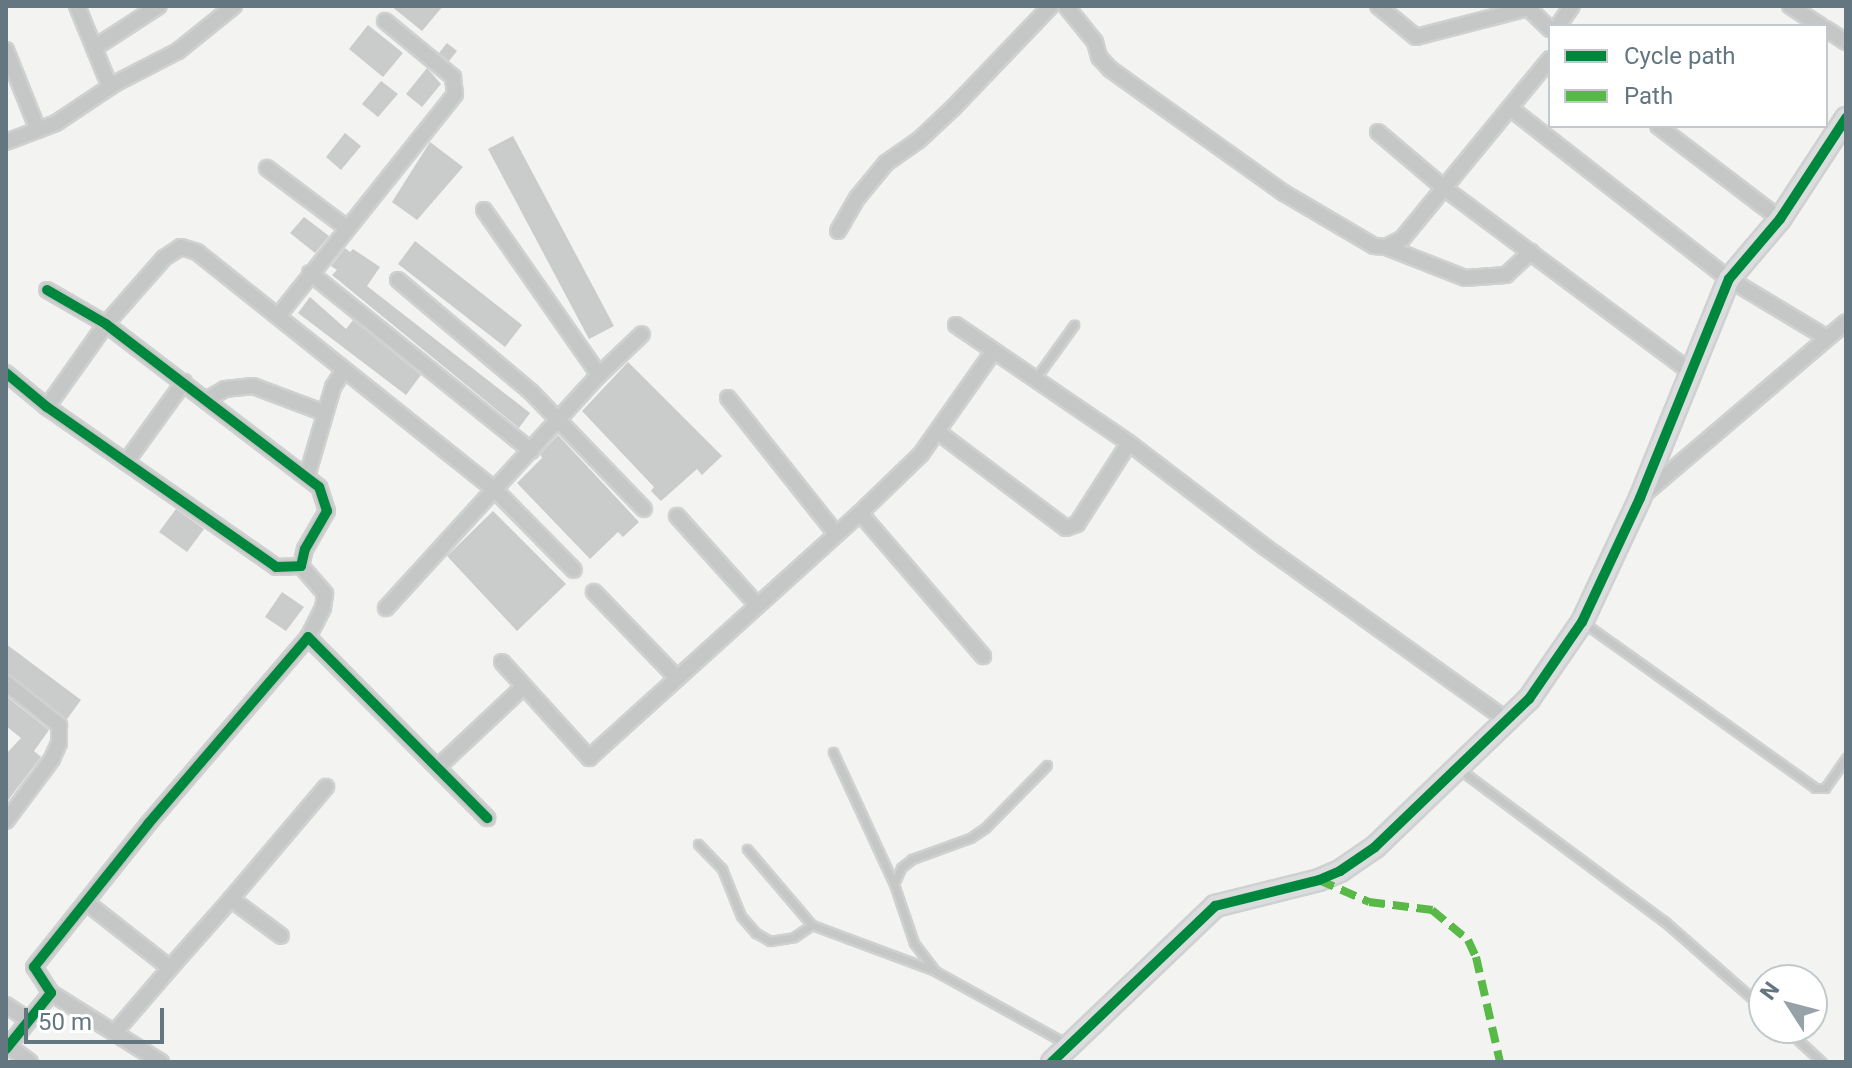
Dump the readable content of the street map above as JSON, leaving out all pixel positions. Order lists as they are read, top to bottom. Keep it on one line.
{"legend":["Cycle path","Path"],"scale_bar":"50 m","north":"top left"}
